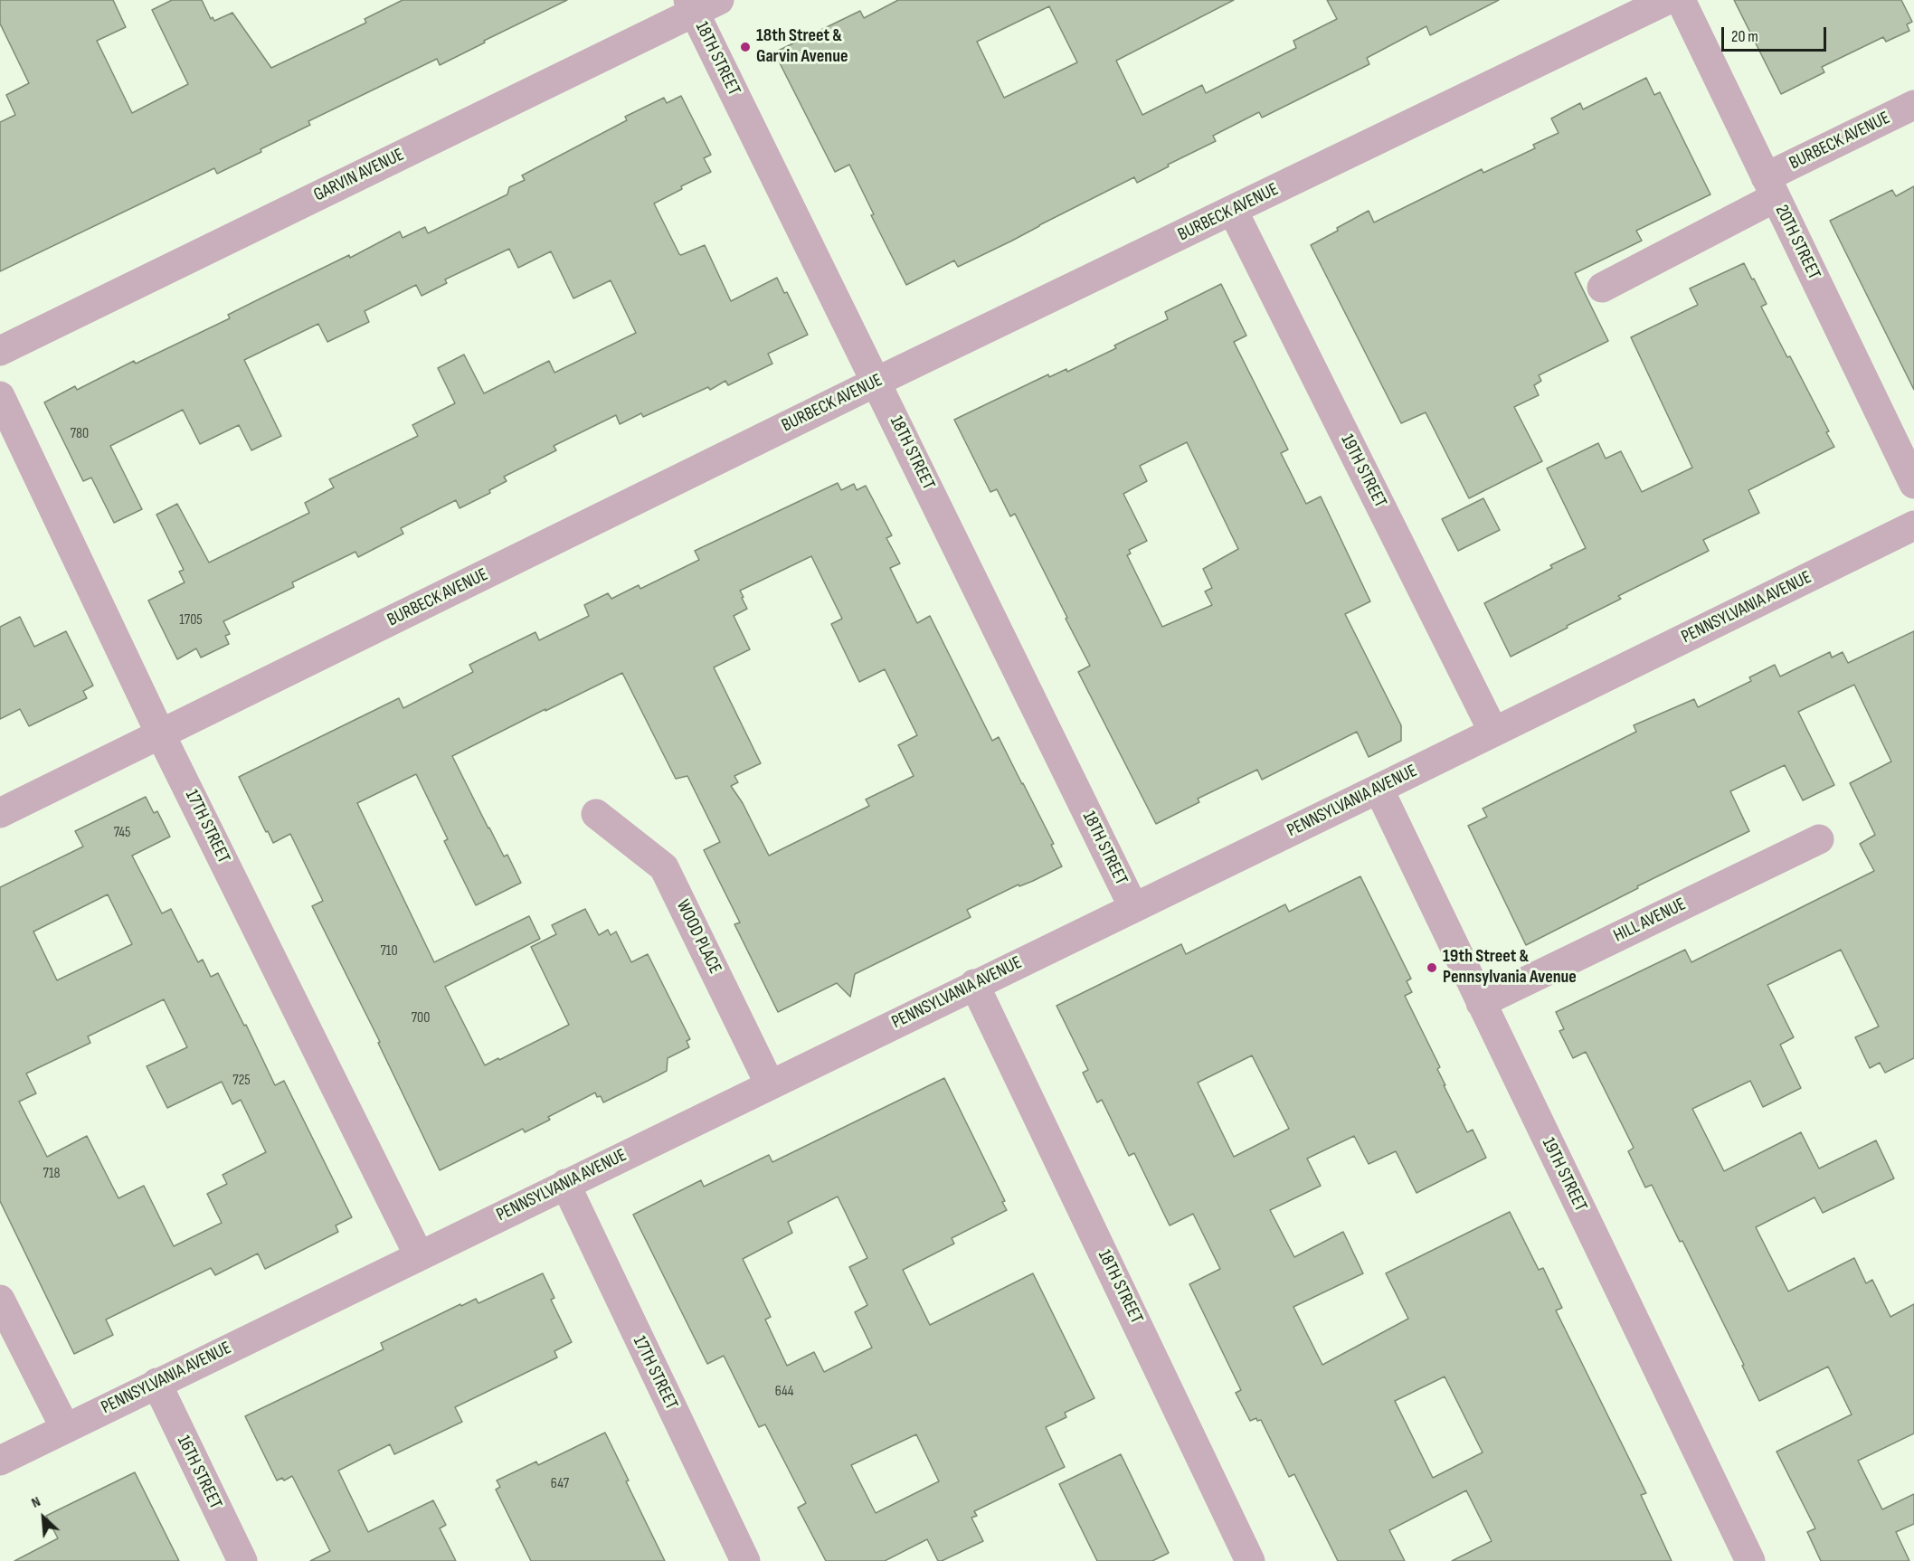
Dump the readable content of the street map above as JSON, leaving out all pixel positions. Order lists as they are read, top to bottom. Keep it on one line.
{"streets":{"street":["18TH STREET","BURBECK AVENUE","GARVIN AVENUE","20TH STREET","19TH STREET","PENNSYLVANIA AVENUE","17TH STREET","HILL AVENUE","WOOD PLACE","16TH STREET"]},"crossings":[["18TH STREET","BURBECK AVENUE"],["18TH STREET","GARVIN AVENUE"],["18TH STREET","PENNSYLVANIA AVENUE"],["BURBECK AVENUE","20TH STREET"],["BURBECK AVENUE","19TH STREET"],["BURBECK AVENUE","17TH STREET"],["19TH STREET","PENNSYLVANIA AVENUE"],["19TH STREET","HILL AVENUE"],["PENNSYLVANIA AVENUE","17TH STREET"],["PENNSYLVANIA AVENUE","WOOD PLACE"],["PENNSYLVANIA AVENUE","16TH STREET"]],"places":["18th Street & Garvin Avenue","19th Street & Pennsylvania Avenue"],"house_numbers":["780","1705","745","710","700","725","718","644","647"],"scale_bar":"20 m","north":"top left"}
